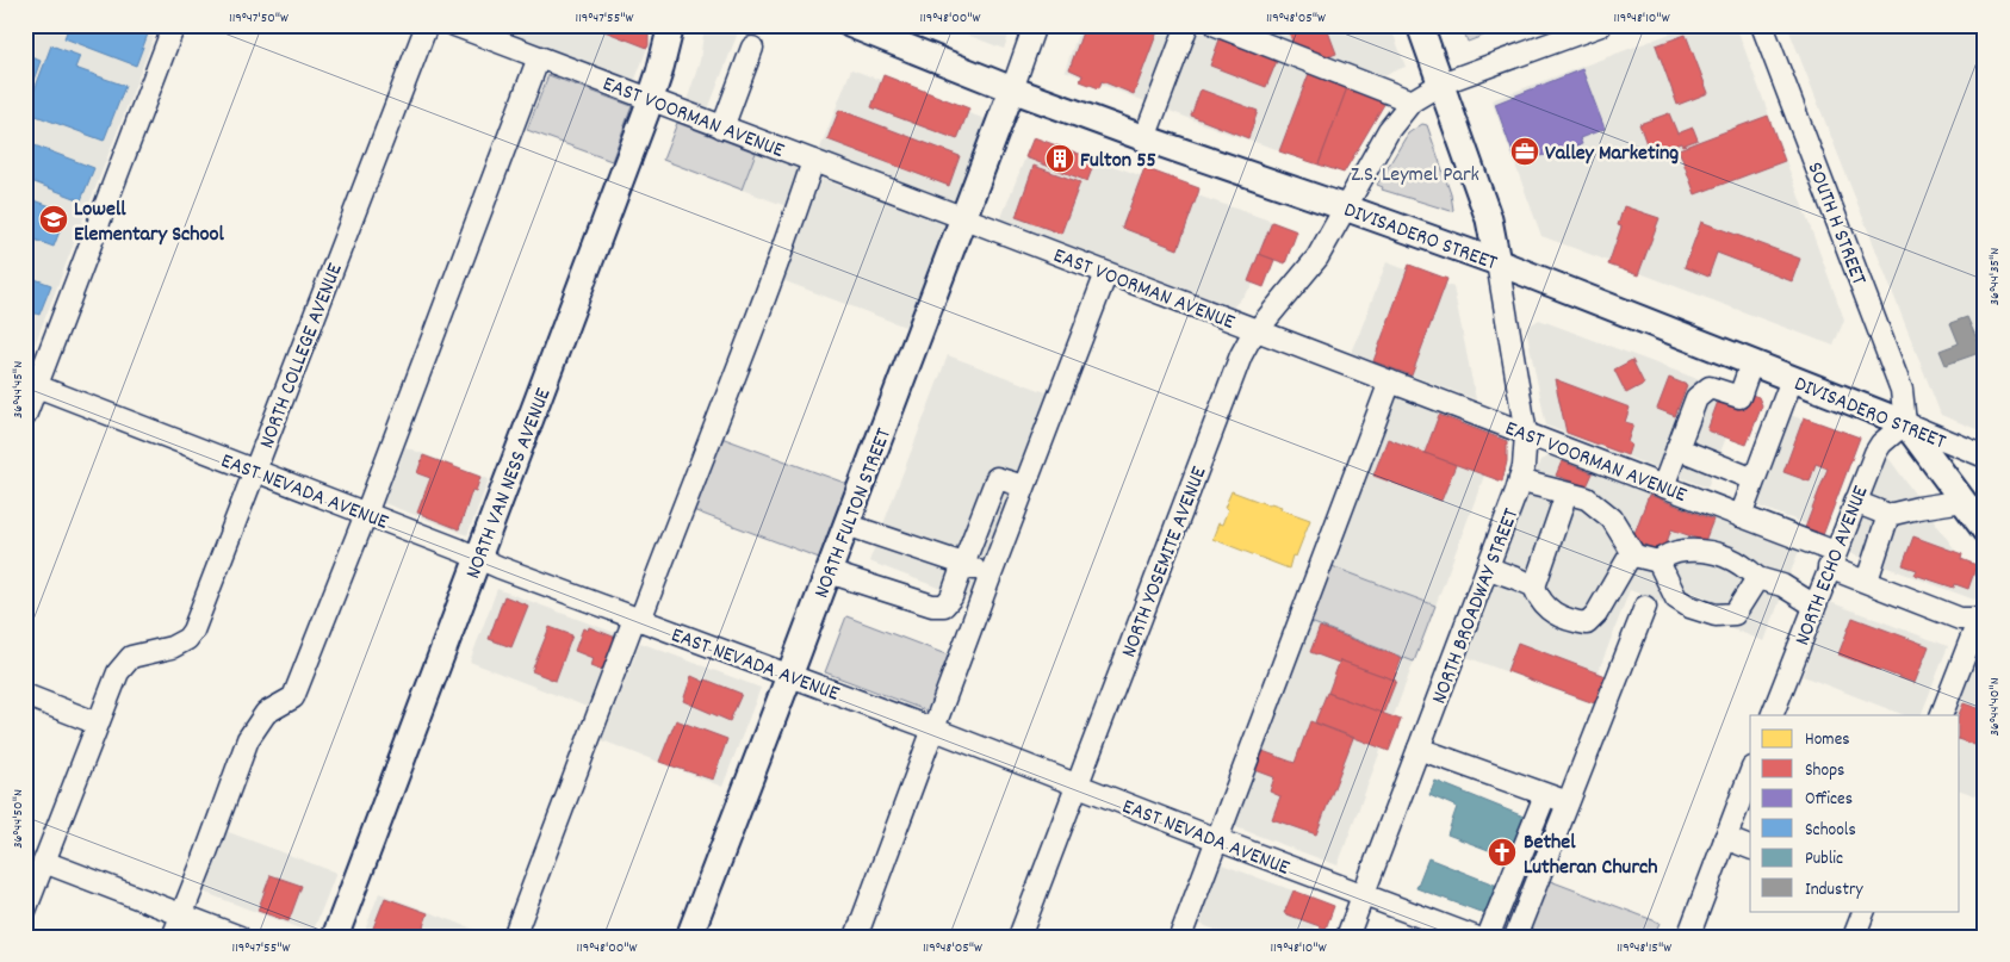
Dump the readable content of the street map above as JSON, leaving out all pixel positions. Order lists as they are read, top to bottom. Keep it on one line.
{"streets":{"main road":["DIVISADERO STREET","NORTH VAN NESS AVENUE","NORTH FULTON STREET"],"street":["EAST VOORMAN AVENUE","SOUTH H STREET","NORTH COLLEGE AVENUE","EAST NEVADA AVENUE","NORTH YOSEMITE AVENUE","NORTH ECHO AVENUE","NORTH BROADWAY STREET"]},"crossings":[["EAST VOORMAN AVENUE","NORTH VAN NESS AVENUE"],["EAST VOORMAN AVENUE","NORTH FULTON STREET"],["EAST VOORMAN AVENUE","NORTH YOSEMITE AVENUE"],["EAST VOORMAN AVENUE","NORTH ECHO AVENUE"],["EAST VOORMAN AVENUE","NORTH BROADWAY STREET"],["SOUTH H STREET","DIVISADERO STREET"],["SOUTH H STREET","NORTH ECHO AVENUE"],["DIVISADERO STREET","NORTH FULTON STREET"],["DIVISADERO STREET","NORTH YOSEMITE AVENUE"],["DIVISADERO STREET","NORTH ECHO AVENUE"],["DIVISADERO STREET","NORTH BROADWAY STREET"],["NORTH COLLEGE AVENUE","EAST NEVADA AVENUE"],["NORTH VAN NESS AVENUE","EAST NEVADA AVENUE"],["EAST NEVADA AVENUE","NORTH FULTON STREET"],["EAST NEVADA AVENUE","NORTH YOSEMITE AVENUE"],["EAST NEVADA AVENUE","NORTH BROADWAY STREET"]],"parks":["Z.S. Leymel Park"],"places":{"office":["Valley Marketing"],"building":["Fulton 55"],"school or university":["Lowell Elementary School"],"church":["Bethel Lutheran Church"]},"legend":["Homes","Shops","Offices","Schools","Public","Industry"],"coordinates":["119°47'50\"W","119°47'55\"W","119°48'00\"W","119°48'05\"W","119°48'10\"W","36°44'35\"N","36°44'45\"N","36°44'40\"N","36°44'50\"N","119°48'15\"W"]}
